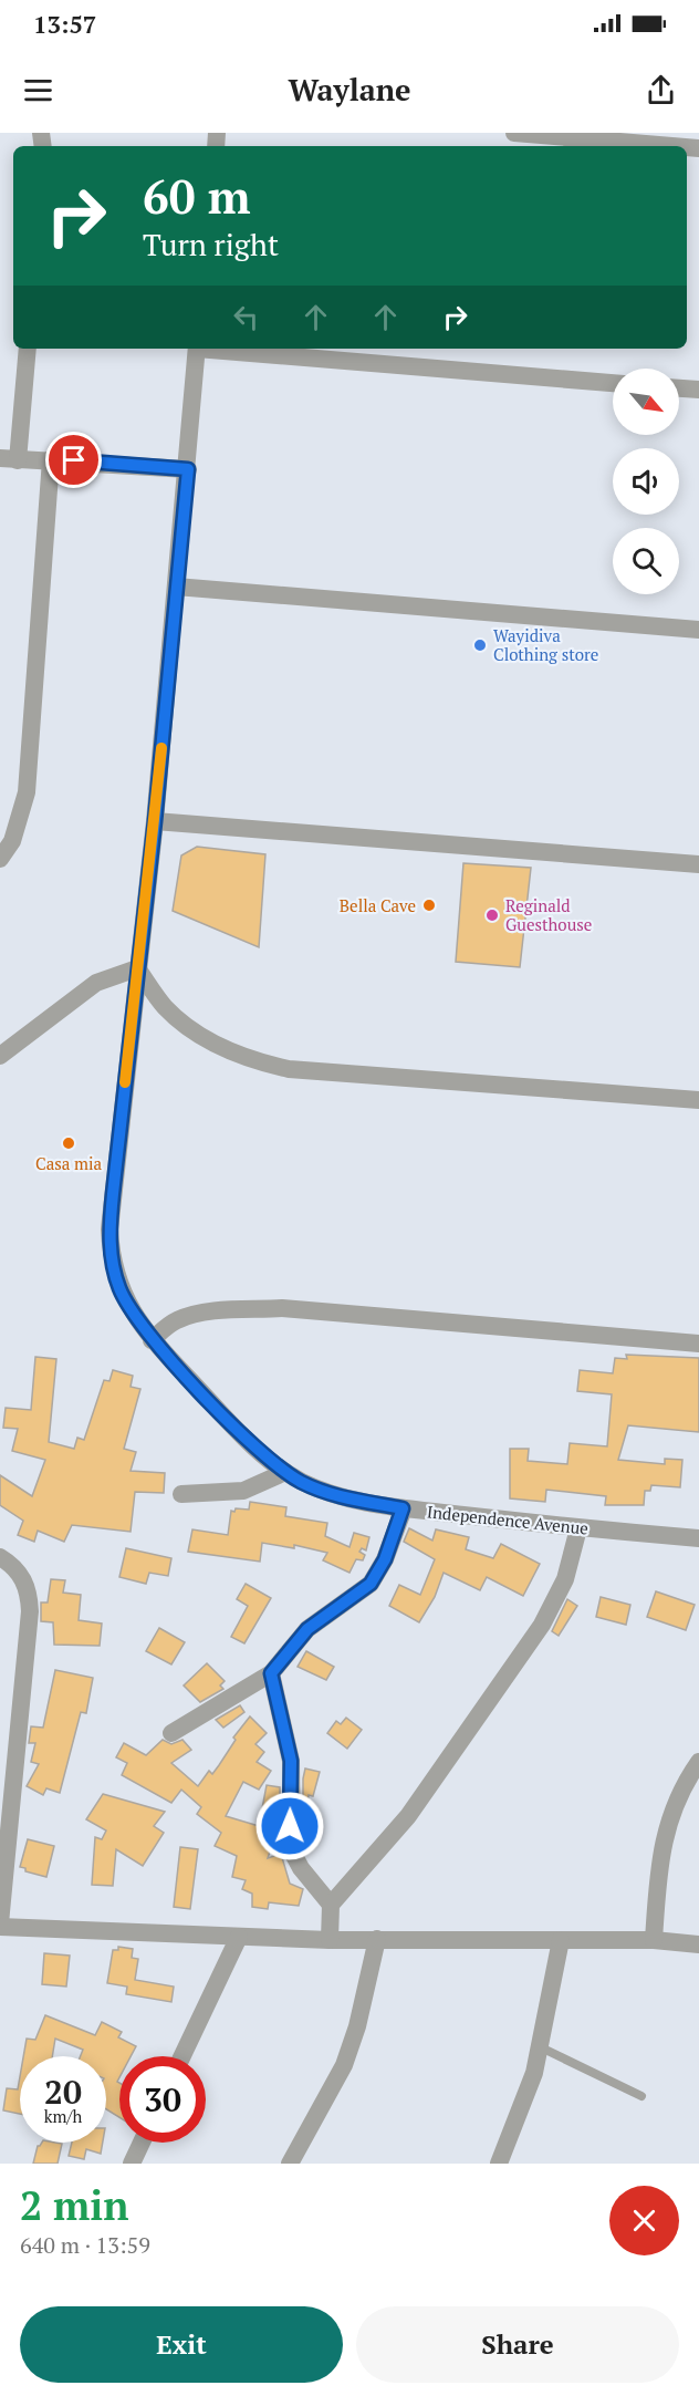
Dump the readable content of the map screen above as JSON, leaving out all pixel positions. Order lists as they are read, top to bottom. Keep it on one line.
{"streets":{"street":["Independence Avenue"]},"places":["Wayidiva Clothing store","Bella Cave","Reginald Guesthouse","Casa mia"],"north":"bottom right","page":{"status":"13:57","header":"Waylane","turn":["60 m","Turn right"],"speed":"20 km/h","limit":"30","heading":["2 min","640 m · 13:59"],"buttons":["Exit","Share"]}}
